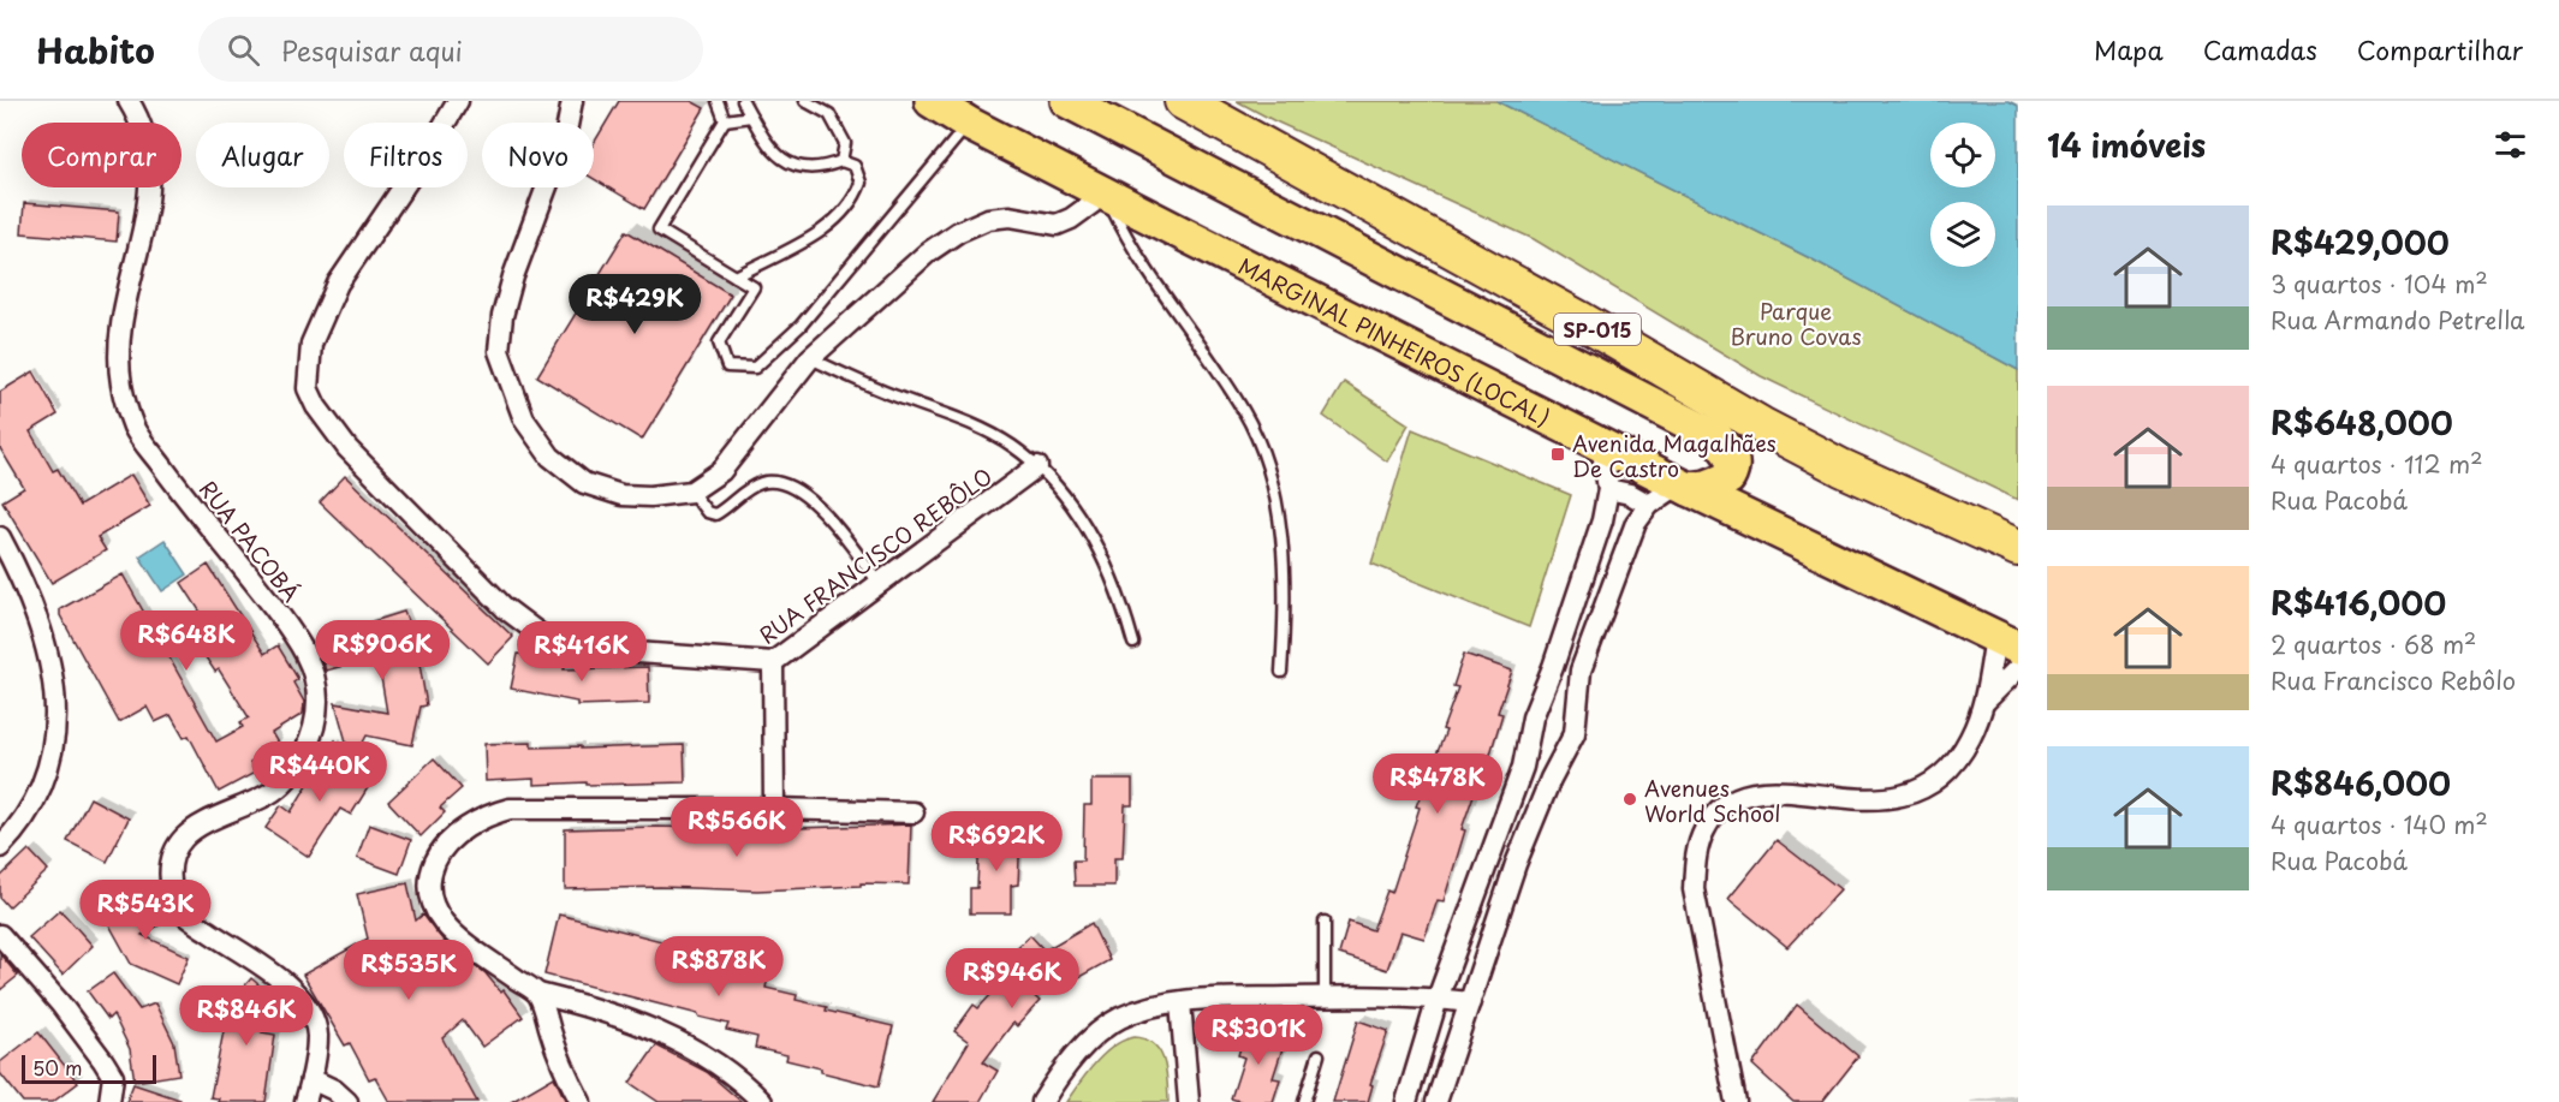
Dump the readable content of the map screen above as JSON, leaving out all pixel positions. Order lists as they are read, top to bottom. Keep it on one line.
{"streets":{"highway":["SP-015","MARGINAL PINHEIROS (LOCAL)"],"street":["RUA PACOBÁ","RUA FRANCISCO REBÔLO"]},"parks":["Parque Bruno Covas"],"places":{"transit":["Avenida Magalhães De Castro"],"other":["Avenues World School"]},"scale_bar":"50 m","page":{"header":"Habito","search":"Pesquisar aqui","nav":["Mapa","Camadas","Compartilhar"],"heading":"14 imóveis","chip":["Comprar","Alugar","Filtros","Novo"],"list":[{"name":"R$429,000","note":"3 quartos · 104 m² · Rua Armando Petrella"},{"name":"R$648,000","note":"4 quartos · 112 m² · Rua Pacobá"},{"name":"R$416,000","note":"2 quartos · 68 m² · Rua Francisco Rebôlo"},{"name":"R$846,000","note":"4 quartos · 140 m² · Rua Pacobá"}],"price":["R$429K","R$648K","R$906K","R$416K","R$440K","R$478K","R$566K","R$692K","R$543K","R$878K","R$535K","R$946K","R$846K","R$301K"],"scale":"50 m"}}
